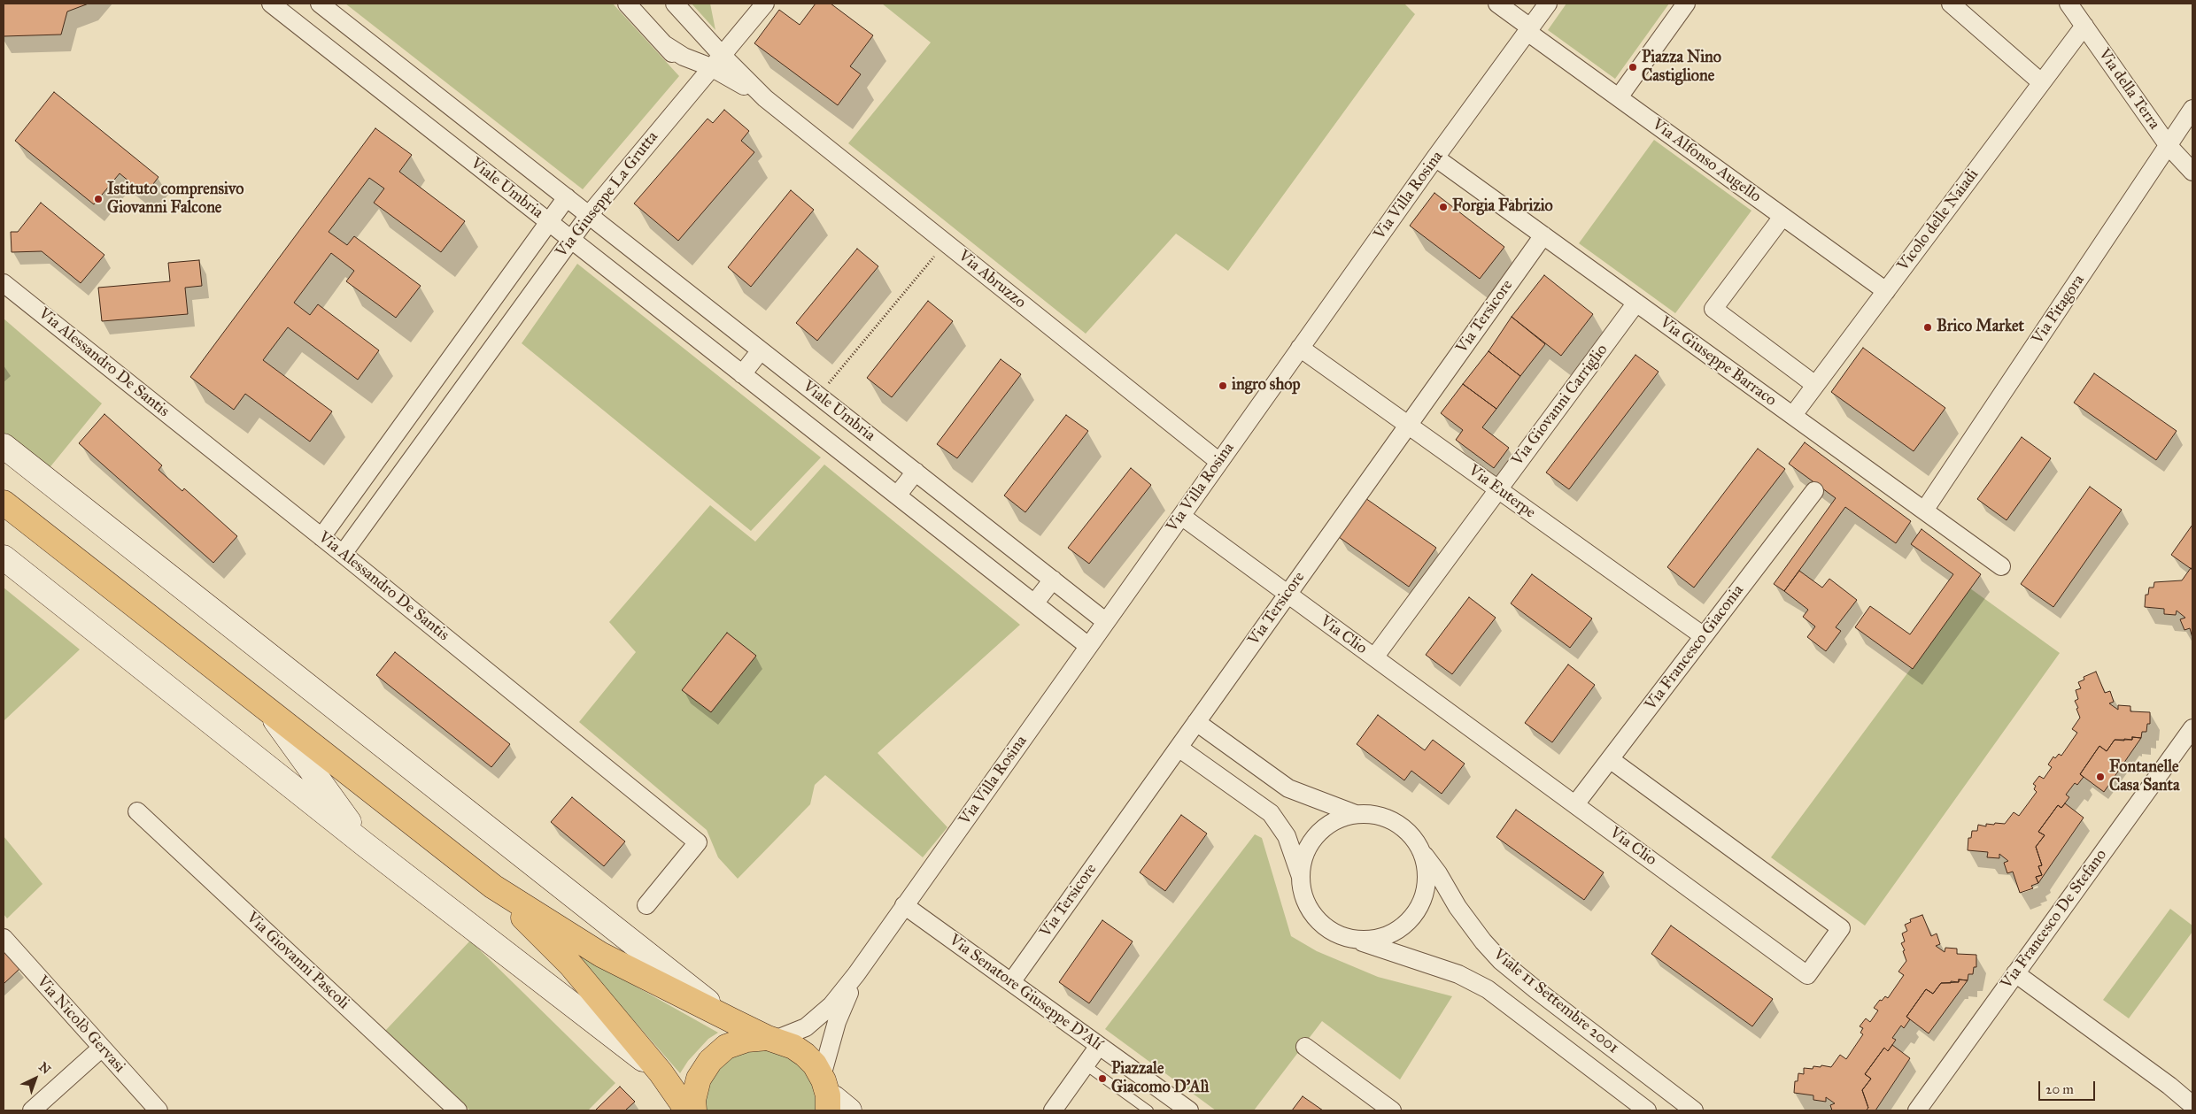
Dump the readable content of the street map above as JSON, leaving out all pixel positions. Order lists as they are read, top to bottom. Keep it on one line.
{"streets":{"street":["Via della Terra","Via Alfonso Augello","Viale Umbria","Via Giuseppe La Grutta","Via Villa Rosina","Vicolo delle Naiadi","Via Abruzzo","Via Pitagora","Via Tersicore","Via Giuseppe Barraco","Via Alessandro De Santis","Via Giovanni Carriglio","Via Euterpe","Via Clio","Via Francesco Giaconia","Via Francesco De Stefano","Via Giovanni Pascoli","Via Senatore Giuseppe D'Alí","Viale 11 Settembre 2001","Via Nicolò Gervasi"]},"crossings":[["Via della Terra","Vicolo delle Naiadi"],["Via della Terra","Via Pitagora"],["Via Alfonso Augello","Via Villa Rosina"],["Via Alfonso Augello","Vicolo delle Naiadi"],["Viale Umbria","Via Giuseppe La Grutta"],["Viale Umbria","Via Villa Rosina"],["Via Giuseppe La Grutta","Via Abruzzo"],["Via Giuseppe La Grutta","Via Alessandro De Santis"],["Via Villa Rosina","Via Abruzzo"],["Via Villa Rosina","Via Giuseppe Barraco"],["Via Villa Rosina","Via Euterpe"],["Via Villa Rosina","Via Clio"],["Via Villa Rosina","Via Senatore Giuseppe D'Alí"],["Vicolo delle Naiadi","Via Giuseppe Barraco"],["Via Pitagora","Via Giuseppe Barraco"],["Via Tersicore","Via Giuseppe Barraco"],["Via Tersicore","Via Euterpe"],["Via Tersicore","Via Clio"],["Via Tersicore","Via Senatore Giuseppe D'Alí"],["Via Giuseppe Barraco","Via Giovanni Carriglio"],["Via Giovanni Carriglio","Via Euterpe"],["Via Giovanni Carriglio","Via Clio"],["Via Euterpe","Via Francesco Giaconia"],["Via Clio","Via Francesco Giaconia"]],"places":["Piazza Nino Castiglione","Istituto comprensivo Giovanni Falcone","Forgia Fabrizio","Brico Market","ingro shop","Fontanelle Casa Santa","Piazzale Giacomo D'Alì"],"scale_bar":"20 m","north":"top right"}
